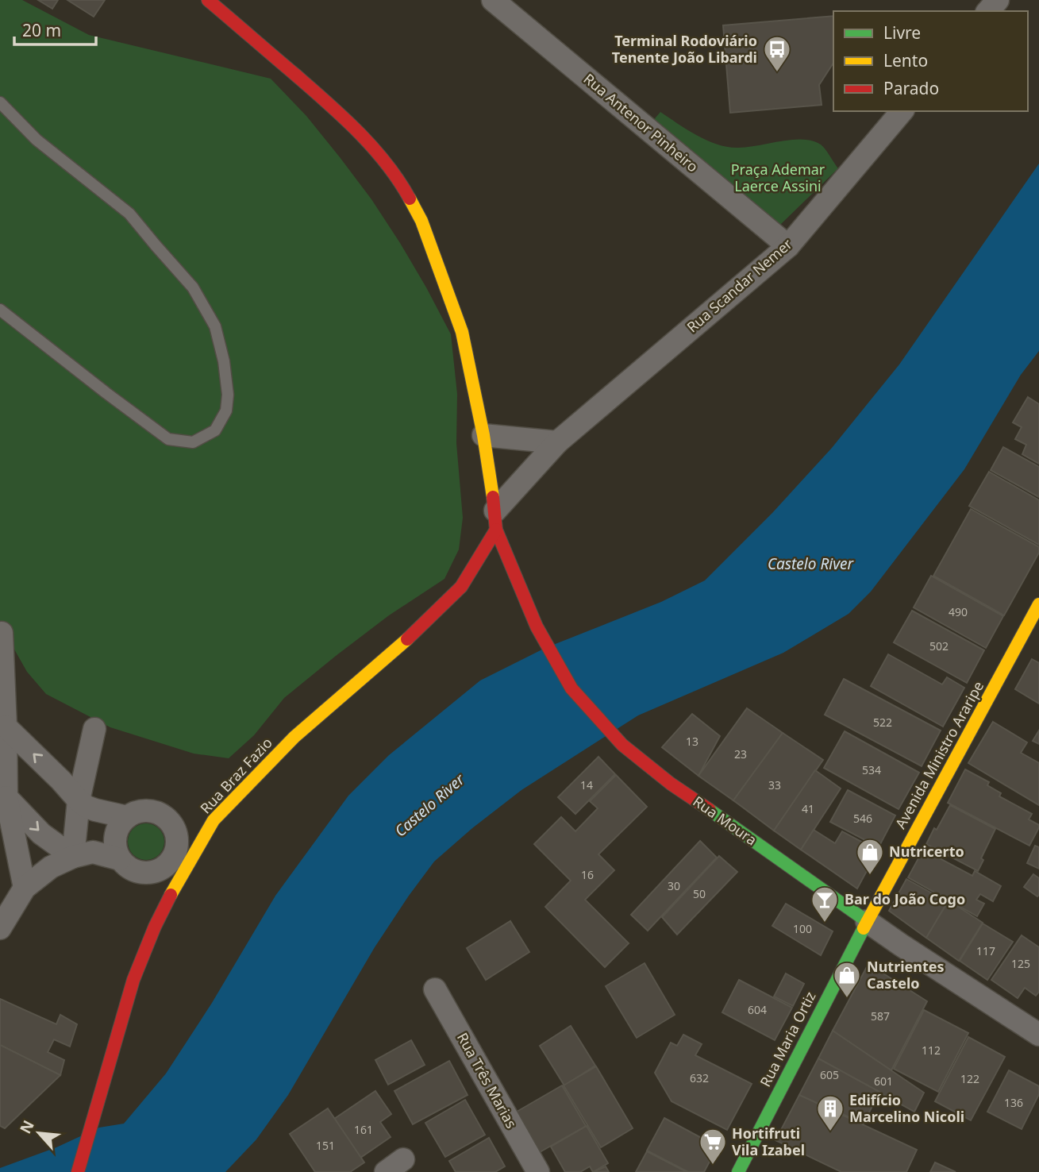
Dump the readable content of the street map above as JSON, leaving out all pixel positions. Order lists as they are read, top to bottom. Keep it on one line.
{"streets":{"main road":["Avenida Ministro Araripe","Rua Braz Fazio","Rua Moura","Rua Maria Ortiz"],"street":["Rua Antenor Pinheiro","Rua Scandar Nemer","Rua Três Marias"]},"crossings":[["Rua Antenor Pinheiro","Rua Scandar Nemer"],["Rua Scandar Nemer","Rua Braz Fazio"],["Rua Scandar Nemer","Rua Moura"],["Avenida Ministro Araripe","Rua Moura"],["Avenida Ministro Araripe","Rua Maria Ortiz"],["Rua Braz Fazio","Rua Moura"],["Rua Moura","Rua Maria Ortiz"]],"water":["Castelo River"],"parks":["Praça Ademar Laerce Assini"],"places":{"bus stop":["Terminal Rodoviário Tenente João Libardi"],"shop":["Nutricerto","Nutrientes Castelo"],"bar":["Bar do João Cogo"],"building":["Edifício Marcelino Nicoli"],"supermarket":["Hortifruti Vila Izabel"]},"house_numbers":["490","502","522","13","23","534","14","33","41","546","16","30","50","100","117","125","604","587","112","605","632","122","601","136","161","151"],"legend":["Livre","Lento","Parado"],"scale_bar":"20 m","north":"top left"}
